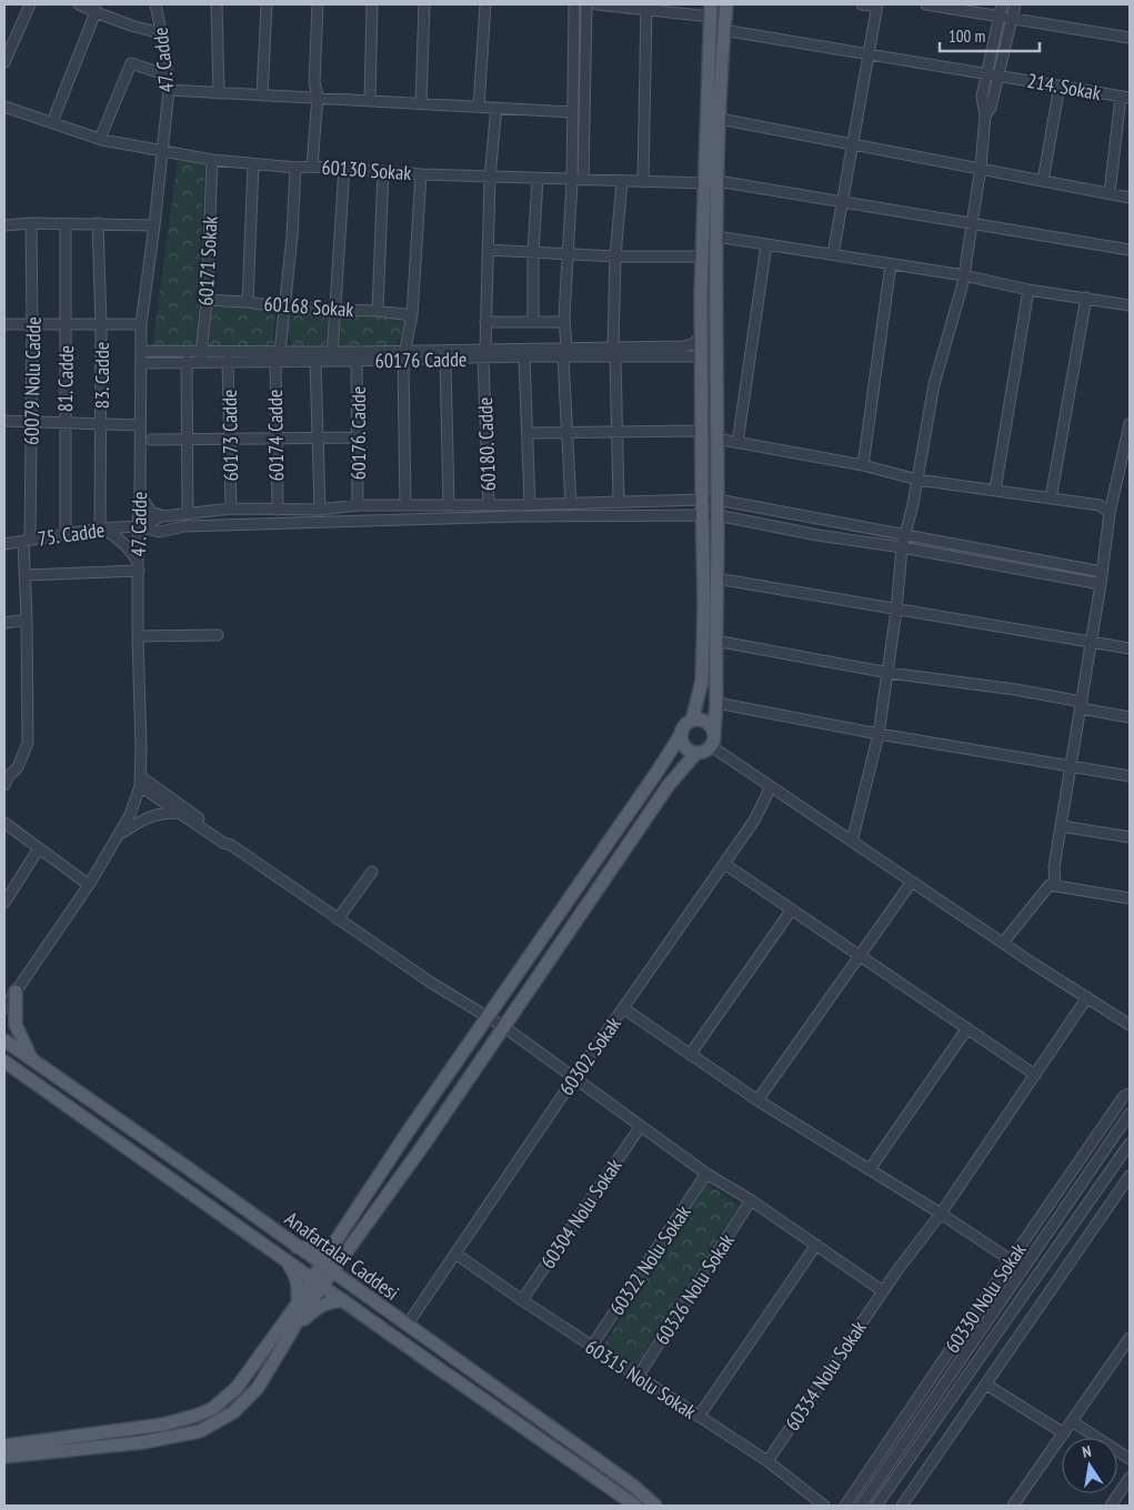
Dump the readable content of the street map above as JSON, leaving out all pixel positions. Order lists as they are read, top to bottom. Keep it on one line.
{"streets":{"main road":["Anafartalar Caddesi"],"street":["47. Cadde","214. Sokak","60130 Sokak","60171 Sokak","60168 Sokak","60176 Cadde","83. Cadde","81. Cadde","60079 Nolu Cadde","60176. Cadde","60173 Cadde","60174 Cadde","60180. Cadde","75. Cadde","60302 Sokak","60304 Nolu Sokak","60322 Nolu Sokak","60326 Nolu Sokak","60330 Nolu Sokak","60334 Nolu Sokak","60315 Nolu Sokak"]},"crossings":[["47. Cadde","60130 Sokak"],["47. Cadde","60176 Cadde"],["47. Cadde","75. Cadde"],["60130 Sokak","60171 Sokak"],["60130 Sokak","60174 Cadde"],["60130 Sokak","60180. Cadde"],["60171 Sokak","60168 Sokak"],["60171 Sokak","60176 Cadde"],["60168 Sokak","60174 Cadde"],["60176 Cadde","60176. Cadde"],["60176 Cadde","60173 Cadde"],["60176 Cadde","60174 Cadde"],["60176 Cadde","60180. Cadde"],["83. Cadde","75. Cadde"],["81. Cadde","75. Cadde"],["60079 Nolu Cadde","75. Cadde"],["60302 Sokak","Anafartalar Caddesi"],["60302 Sokak","60315 Nolu Sokak"],["60304 Nolu Sokak","60315 Nolu Sokak"],["60322 Nolu Sokak","60315 Nolu Sokak"],["60326 Nolu Sokak","60315 Nolu Sokak"],["60334 Nolu Sokak","60315 Nolu Sokak"]],"scale_bar":"100 m","north":"top"}
